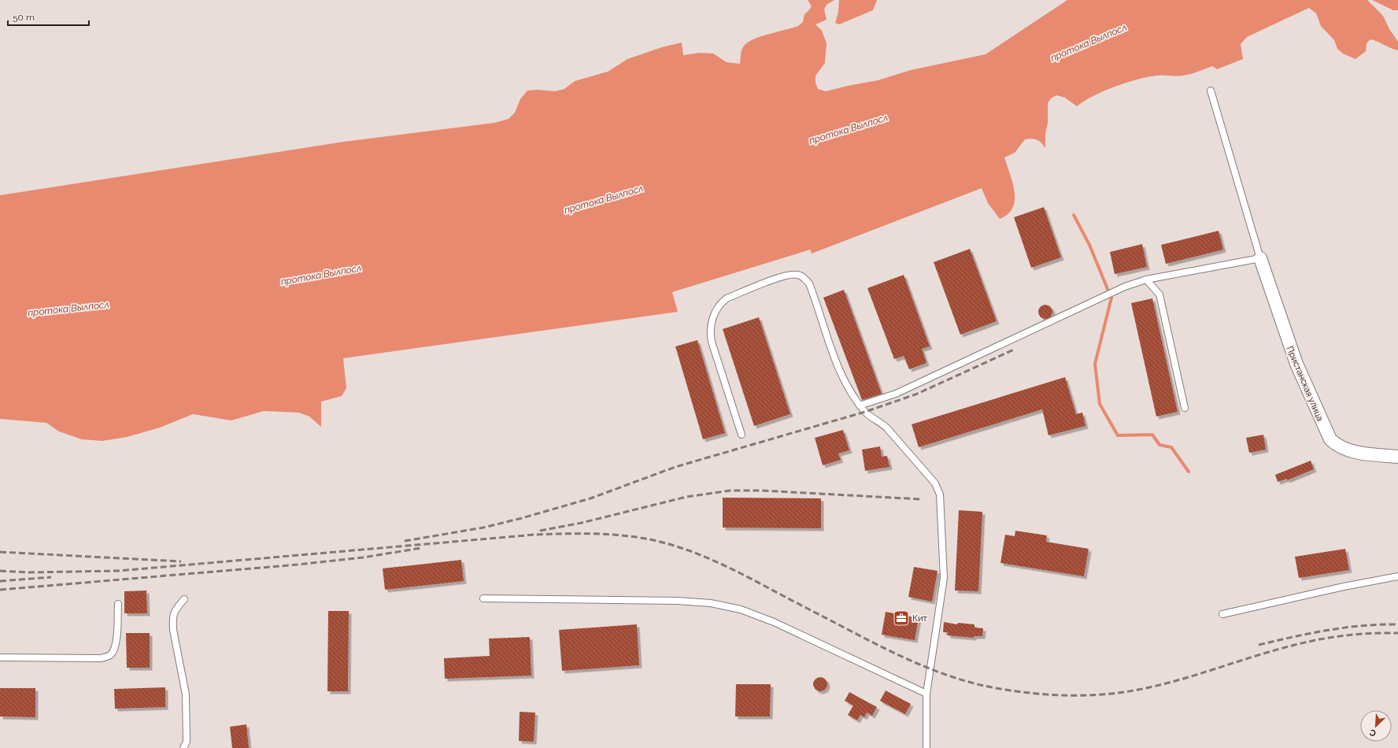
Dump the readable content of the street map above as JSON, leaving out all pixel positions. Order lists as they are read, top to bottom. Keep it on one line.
{"streets":{"street":["Пристанская улица"]},"water":["протока Вылпосл"],"places":{"office":["Кит"]},"scale_bar":"50 m","north":"bottom left"}
